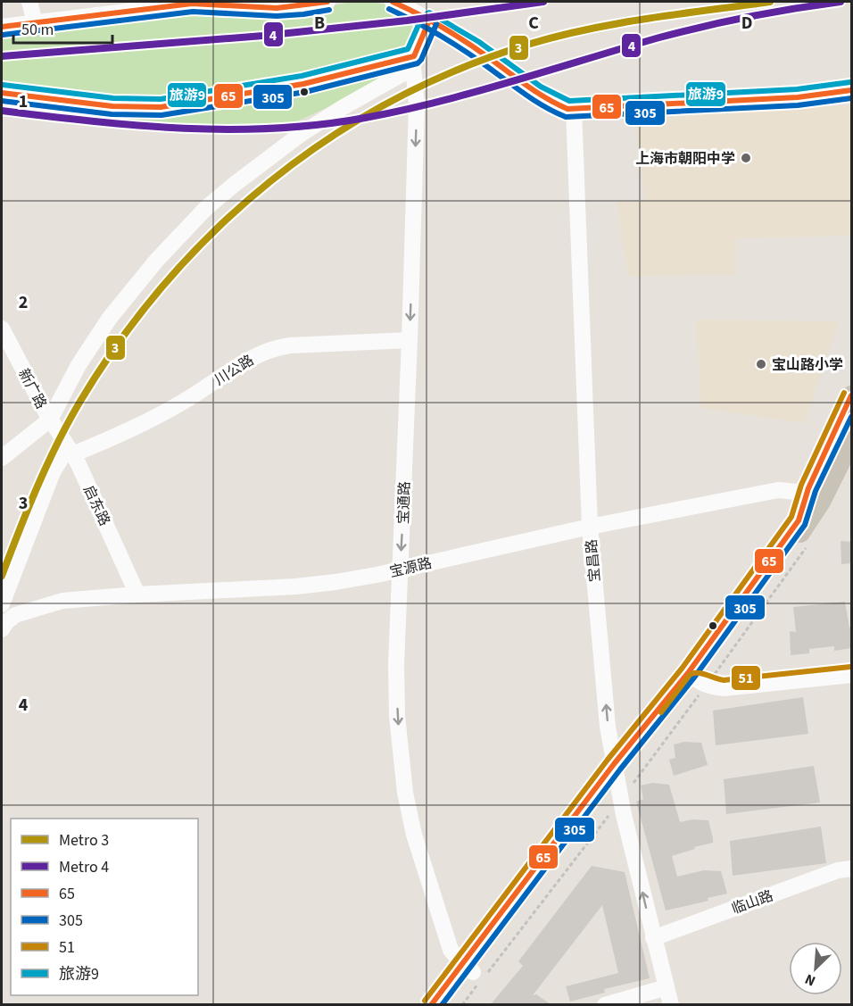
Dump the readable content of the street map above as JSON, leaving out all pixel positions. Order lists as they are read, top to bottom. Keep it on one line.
{"streets":{"street":["川公路","新广路","宝通路","启东路","宝昌路","宝源路","临山路"]},"crossings":[["川公路","宝通路"],["川公路","启东路"],["新广路","启东路"],["宝通路","宝源路"],["启东路","宝源路"],["宝昌路","宝源路"],["宝昌路","临山路"]],"one_way":["宝通路","宝昌路"],"places":["上海市朝阳中学","宝山路小学"],"lines":["metro line 3","metro line 4","transit line 65","transit line 305","transit line 旅游9","transit line 51"],"legend":["Metro 3","Metro 4","65","305","51","旅游9"],"scale_bar":"50 m","north":"bottom left","grid":{"columns":["B","C","D"],"rows":["1","2","3","4"]}}
